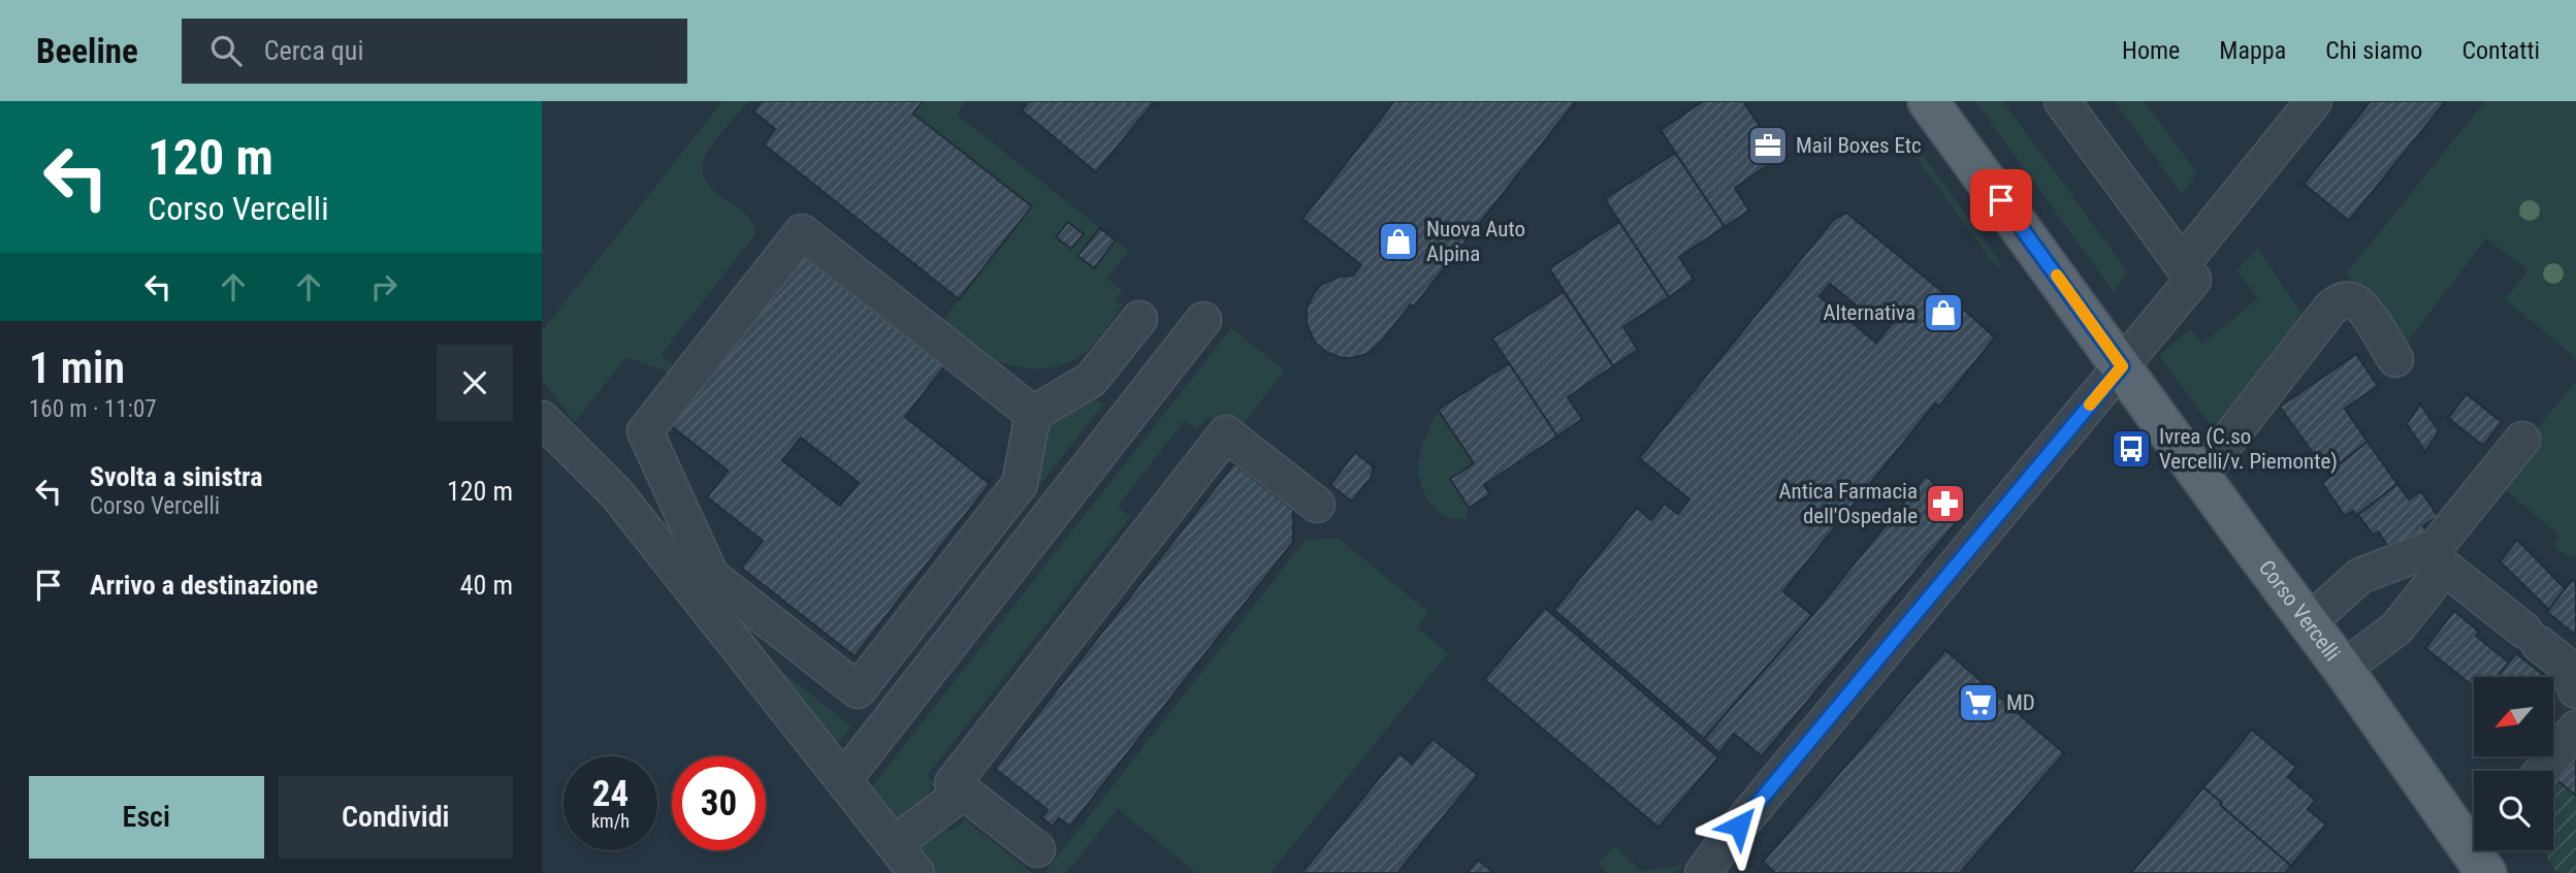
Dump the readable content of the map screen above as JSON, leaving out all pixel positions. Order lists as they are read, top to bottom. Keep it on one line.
{"streets":{"main road":["Corso Vercelli"]},"places":{"office":["Mail Boxes Etc"],"shop":["Nuova Auto Alpina","Alternativa"],"bus stop":["Ivrea (C.so Vercelli/v. Piemonte)"],"pharmacy":["Antica Farmacia dell'Ospedale"],"supermarket":["MD"]},"north":"bottom left","page":{"header":"Beeline","search":"Cerca qui","nav":["Home","Mappa","Chi siamo","Contatti"],"turn":["120 m","Corso Vercelli"],"heading":["1 min","160 m · 11:07"],"list":[{"name":"Svolta a sinistra","note":"Corso Vercelli","value":"120 m"},{"name":"Arrivo a destinazione","value":"40 m"}],"speed":"24 km/h","limit":"30","buttons":["Esci","Condividi"]}}
